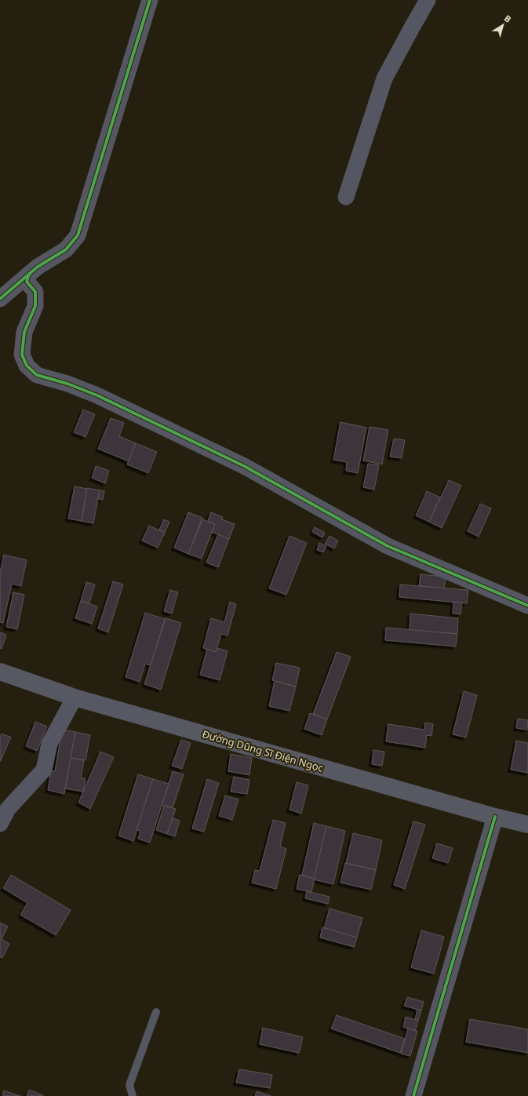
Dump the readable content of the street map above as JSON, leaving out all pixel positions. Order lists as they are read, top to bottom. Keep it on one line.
{"streets":{"main road":["Đường Dũng Sĩ Điện Ngọc"]},"north":"top right"}
